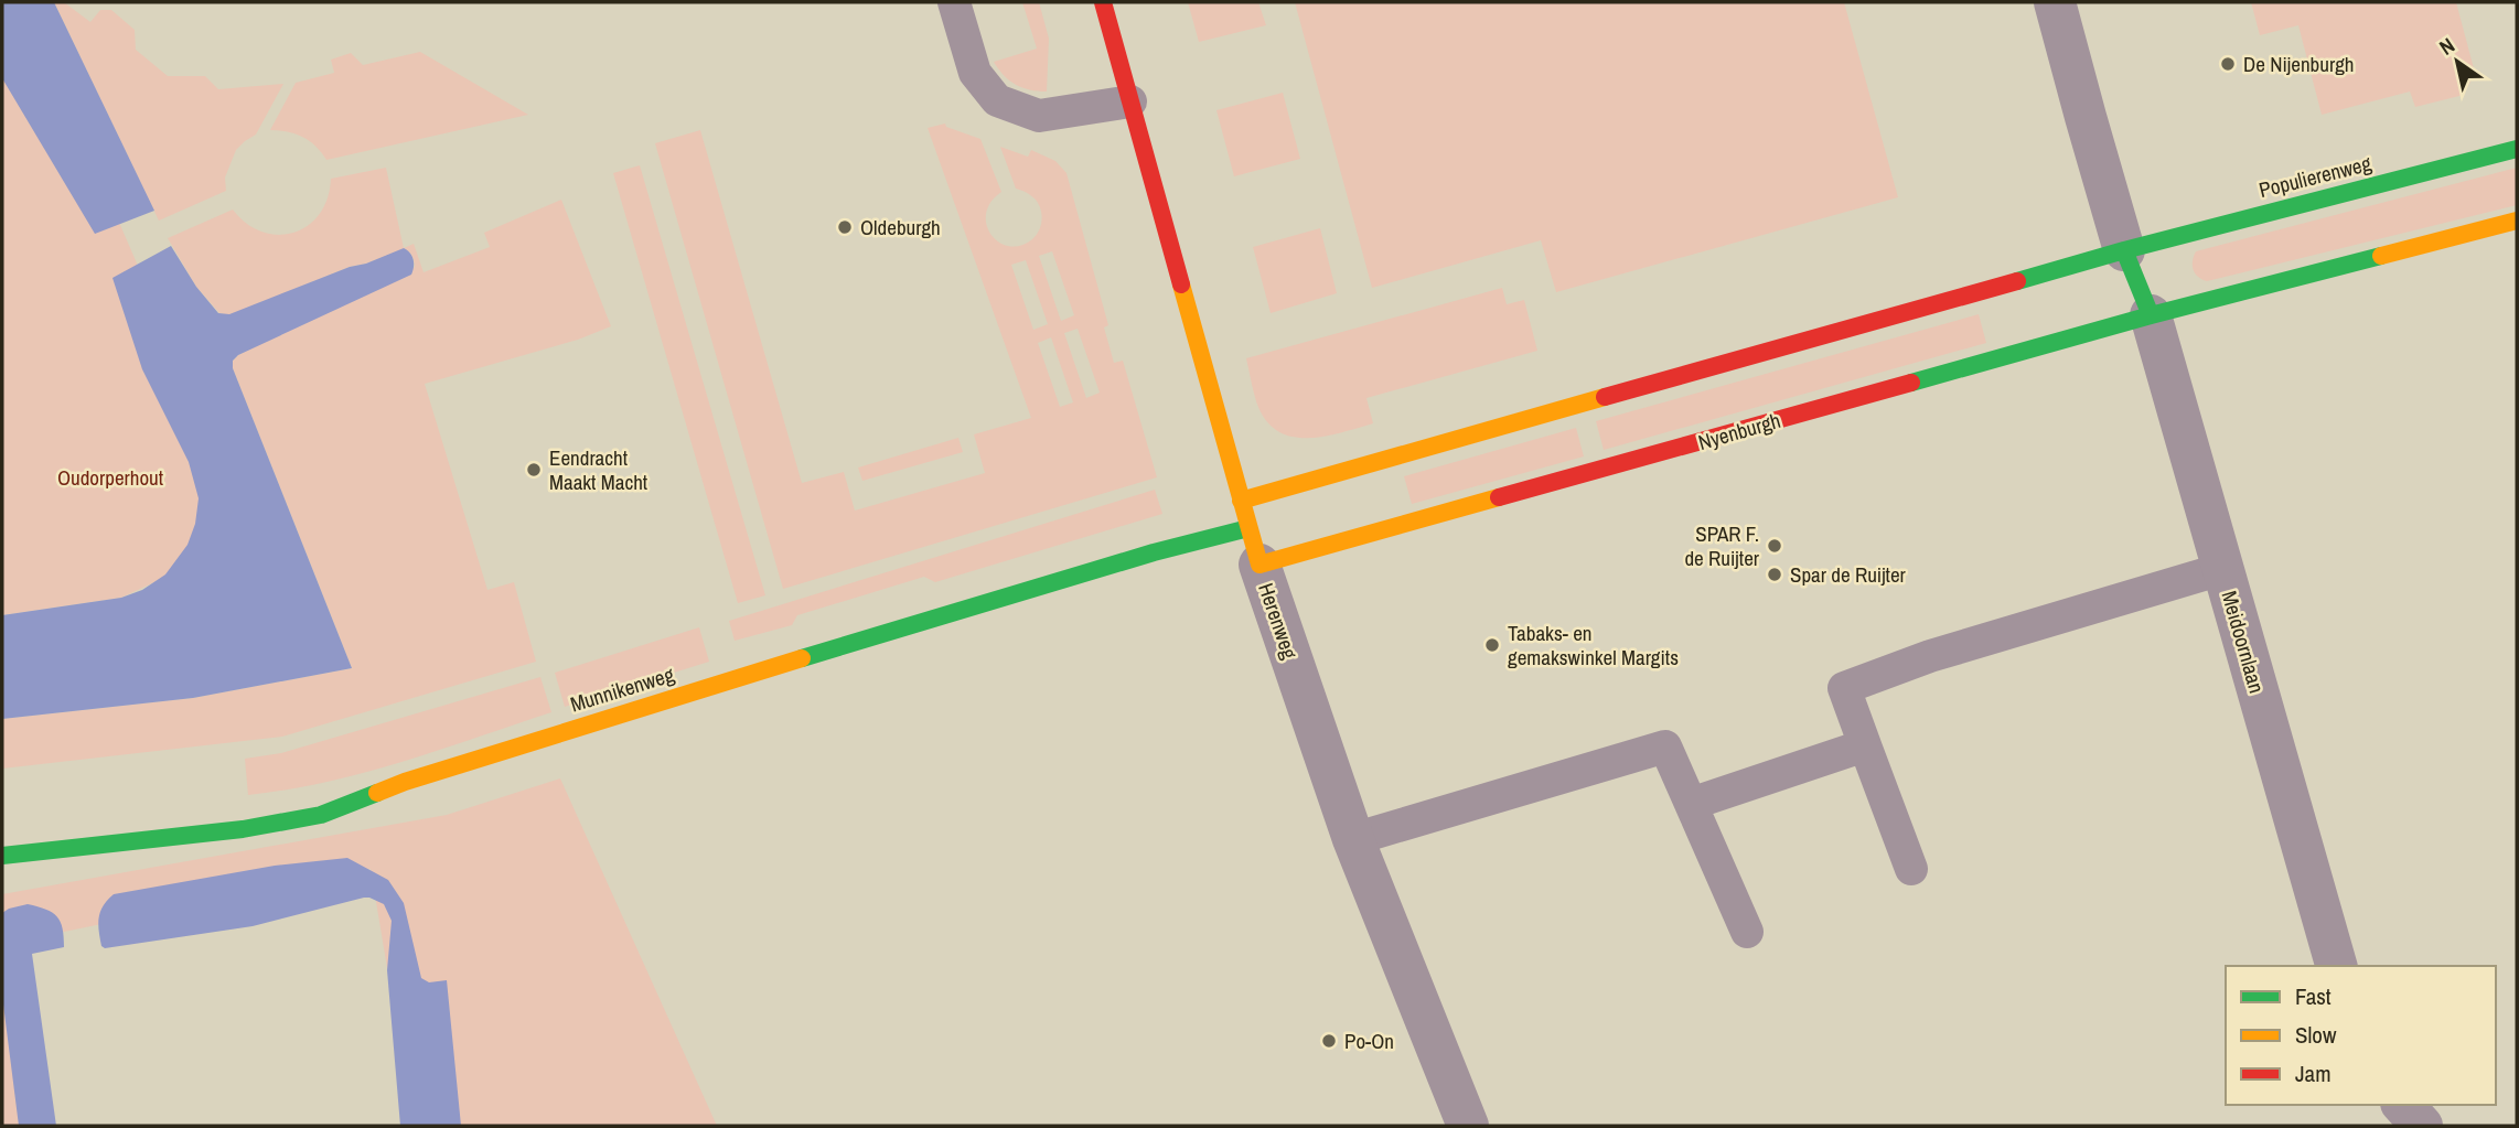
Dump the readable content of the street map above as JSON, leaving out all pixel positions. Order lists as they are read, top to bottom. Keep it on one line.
{"streets":{"street":["Populierenweg","Nyenburgh","Herenweg","Meidoornlaan","Munnikenweg"]},"crossings":[["Nyenburgh","Herenweg"],["Nyenburgh","Meidoornlaan"],["Nyenburgh","Munnikenweg"],["Herenweg","Munnikenweg"]],"parks":["Oudorperhout"],"places":["De Nijenburgh","Oldeburgh","Eendracht Maakt Macht","SPAR F. de Ruijter","Spar de Ruijter","Tabaks- en gemakswinkel Margits","Po-On"],"legend":["Fast","Slow","Jam"],"north":"top left"}
